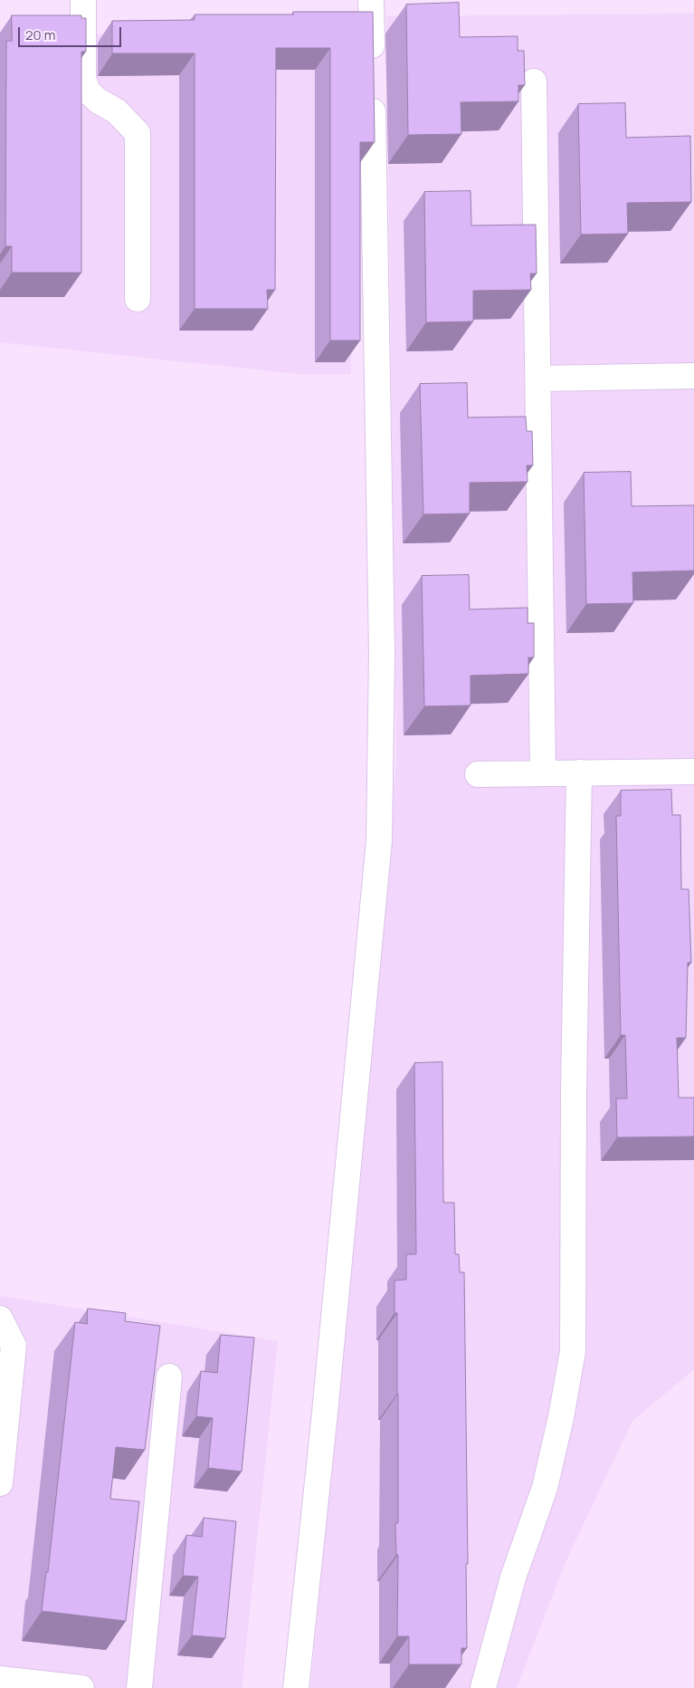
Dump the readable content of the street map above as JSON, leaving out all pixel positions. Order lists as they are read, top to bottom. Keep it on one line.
{"scale_bar":"20 m"}
